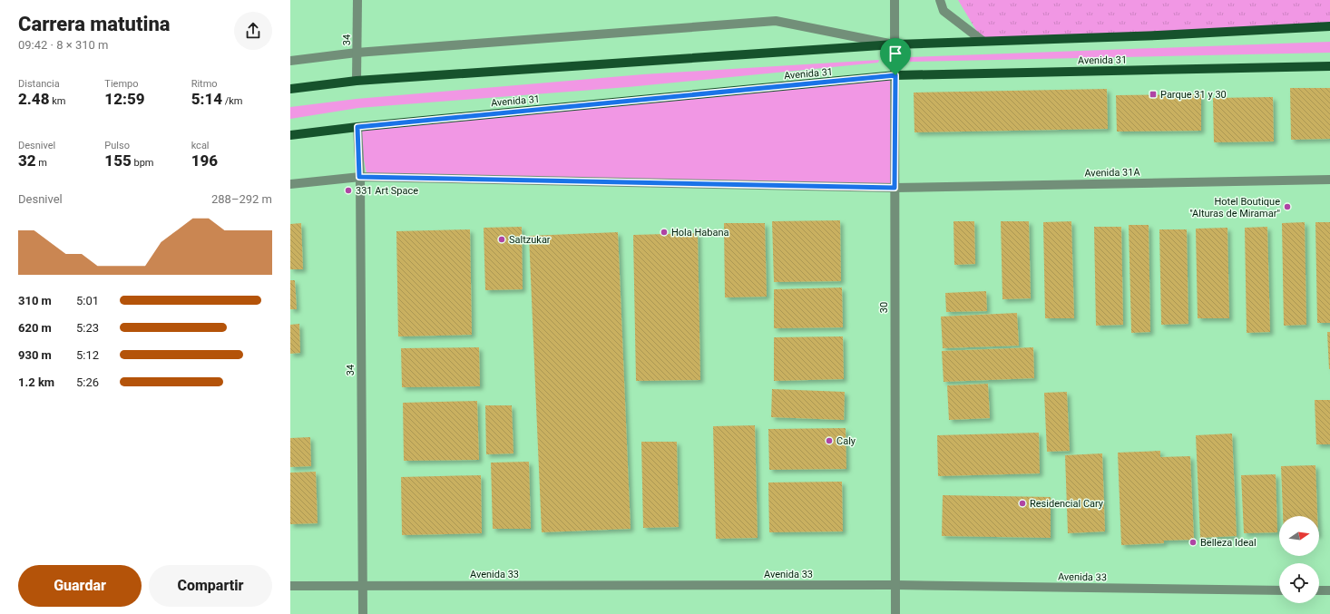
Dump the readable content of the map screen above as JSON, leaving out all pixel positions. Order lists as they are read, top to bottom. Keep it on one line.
{"streets":{"main road":["Avenida 31"],"street":["34","Avenida 31A","30","Avenida 33"]},"crossings":[["34","Avenida 31"],["34","Avenida 33"],["Avenida 31","30"],["Avenida 31A","30"],["30","Avenida 33"]],"places":{"transit":["Parque 31 y 30"],"other":["331 Art Space","Hotel Boutique \"Alturas de Miramar\"","Hola Habana","Saltzukar","Caly","Residencial Cary","Belleza Ideal"]},"north":"right","page":{"heading":["Carrera matutina","09:42 · 8 × 310 m"],"stats":[["Distancia","2.48 km"],["Tiempo","12:59"],["Ritmo","5:14 /km"],["Desnivel","32 m"],["Pulso","155 bpm"],["kcal","196"]],"chart":["Desnivel","288–292 m"],"list":[{"name":"310 m","note":"5:01"},{"name":"620 m","note":"5:23"},{"name":"930 m","note":"5:12"},{"name":"1.2 km","note":"5:26"}],"buttons":["Guardar","Compartir"]}}
